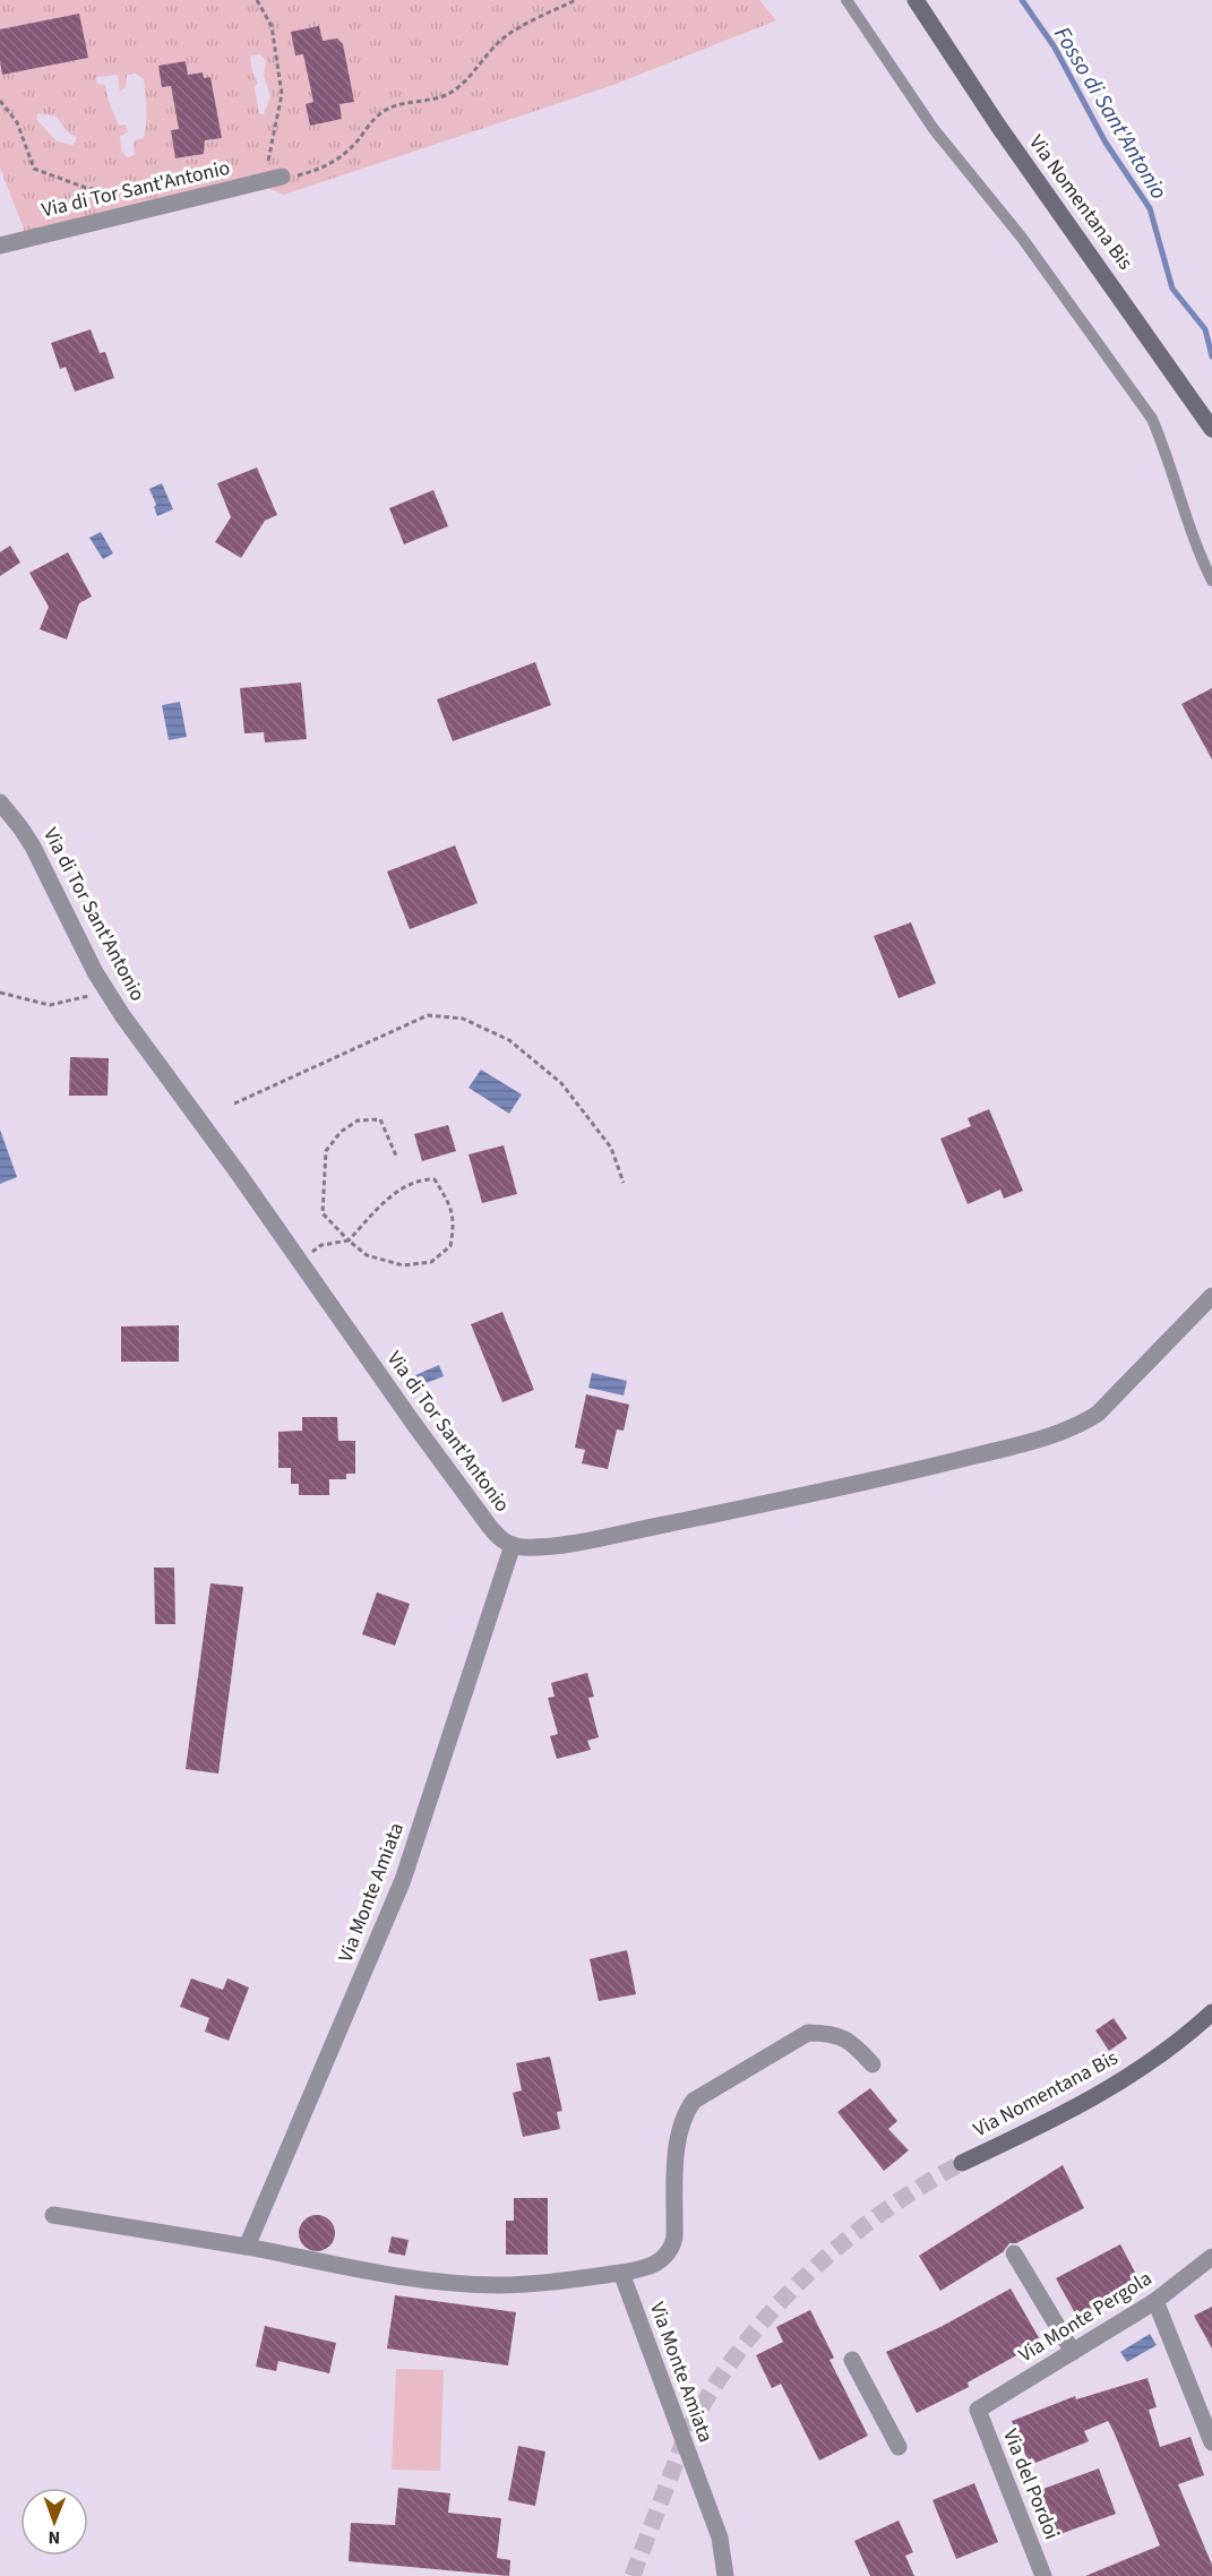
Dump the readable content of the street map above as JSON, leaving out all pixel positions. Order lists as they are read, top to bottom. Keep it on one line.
{"streets":{"main road":["Via Nomentana Bis"],"street":["Via di Tor Sant'Antonio","Via Monte Amiata","Via Monte Pergola","Via del Pordoi"]},"crossings":[["Via di Tor Sant'Antonio","Via Monte Amiata"],["Via Monte Pergola","Via del Pordoi"]],"water":["Fosso di Sant'Antonio"],"north":"bottom"}
